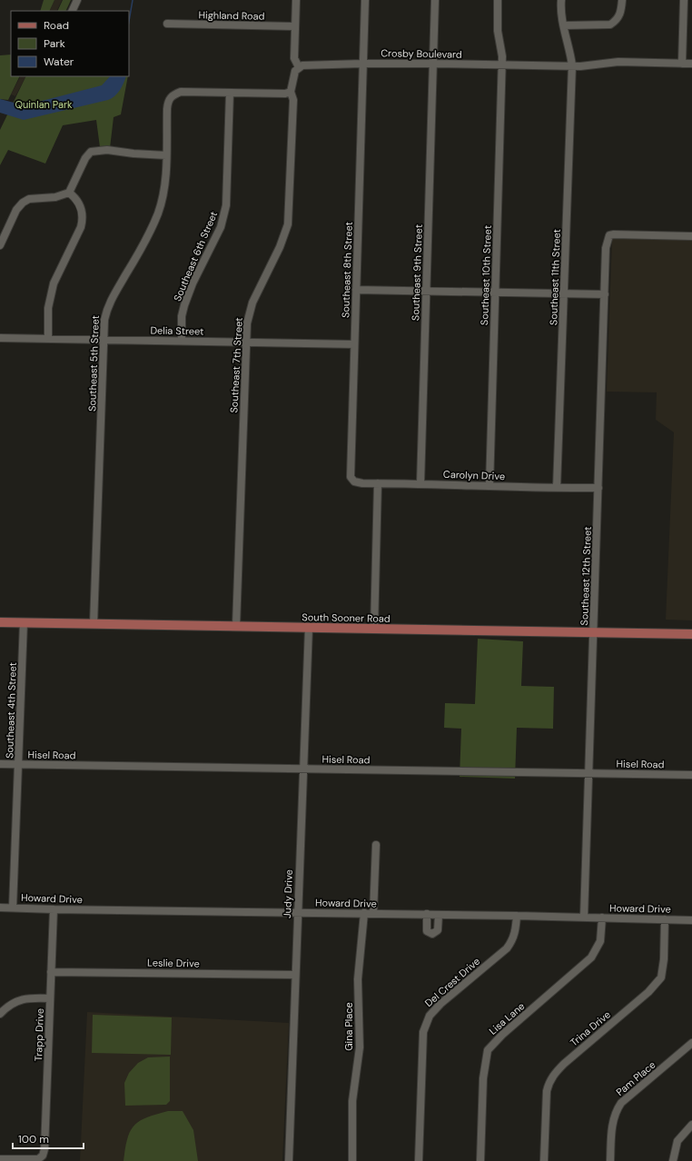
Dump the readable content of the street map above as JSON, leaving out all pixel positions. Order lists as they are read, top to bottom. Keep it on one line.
{"streets":{"main road":["South Sooner Road"],"street":["Highland Road","Crosby Boulevard","Southeast 6th Street","Southeast 8th Street","Southeast 9th Street","Southeast 10th Street","Southeast 11th Street","Delia Street","Southeast 5th Street","Southeast 7th Street","Carolyn Drive","Southeast 12th Street","Southeast 4th Street","Hisel Road","Judy Drive","Howard Drive","Leslie Drive","Del Crest Drive","Lisa Lane","Gina Place","Trina Drive","Trapp Drive","Pam Place"]},"crossings":[["Crosby Boulevard","Southeast 8th Street"],["Crosby Boulevard","Southeast 9th Street"],["Crosby Boulevard","Southeast 10th Street"],["Crosby Boulevard","Southeast 11th Street"],["Southeast 6th Street","Delia Street"],["Southeast 6th Street","Southeast 5th Street"],["Southeast 8th Street","Delia Street"],["Southeast 8th Street","Carolyn Drive"],["Southeast 9th Street","Carolyn Drive"],["Southeast 10th Street","Carolyn Drive"],["Southeast 11th Street","Carolyn Drive"],["Delia Street","Southeast 5th Street"],["Delia Street","Southeast 7th Street"],["Southeast 5th Street","South Sooner Road"],["Southeast 7th Street","South Sooner Road"],["Carolyn Drive","Southeast 12th Street"],["Southeast 12th Street","South Sooner Road"],["Southeast 12th Street","Hisel Road"],["Southeast 12th Street","Howard Drive"],["South Sooner Road","Southeast 4th Street"],["South Sooner Road","Judy Drive"],["Southeast 4th Street","Hisel Road"],["Southeast 4th Street","Howard Drive"],["Hisel Road","Judy Drive"],["Judy Drive","Howard Drive"],["Judy Drive","Leslie Drive"],["Howard Drive","Del Crest Drive"],["Howard Drive","Lisa Lane"],["Howard Drive","Gina Place"],["Howard Drive","Trina Drive"],["Howard Drive","Trapp Drive"],["Leslie Drive","Trapp Drive"]],"parks":["Quinlan Park"],"legend":["Road","Park","Water"],"scale_bar":"100 m"}
